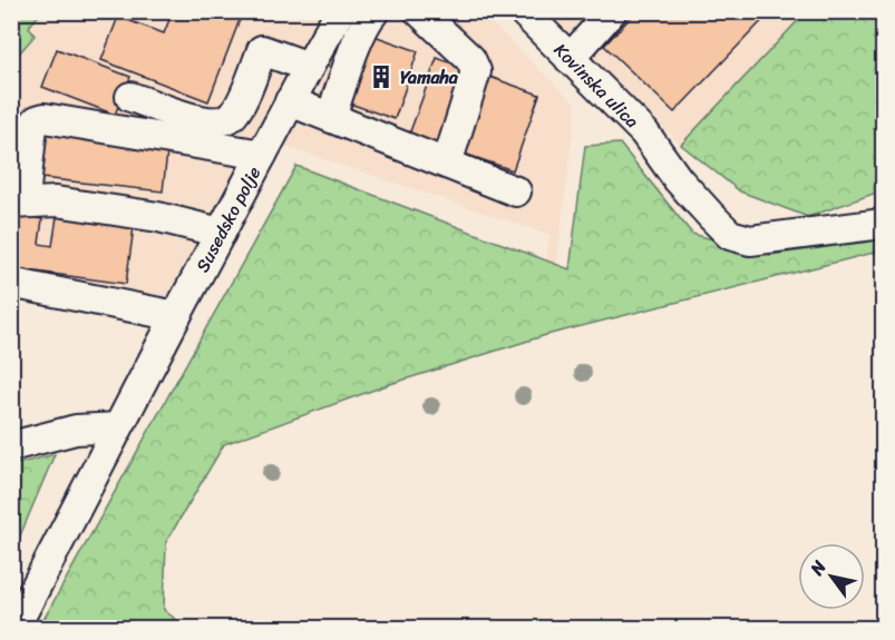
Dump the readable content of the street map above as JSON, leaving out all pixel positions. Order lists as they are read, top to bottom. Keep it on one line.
{"streets":{"street":["Kovinska ulica","Susedsko polje"]},"places":{"building":["Yamaha"]},"north":"top left"}
